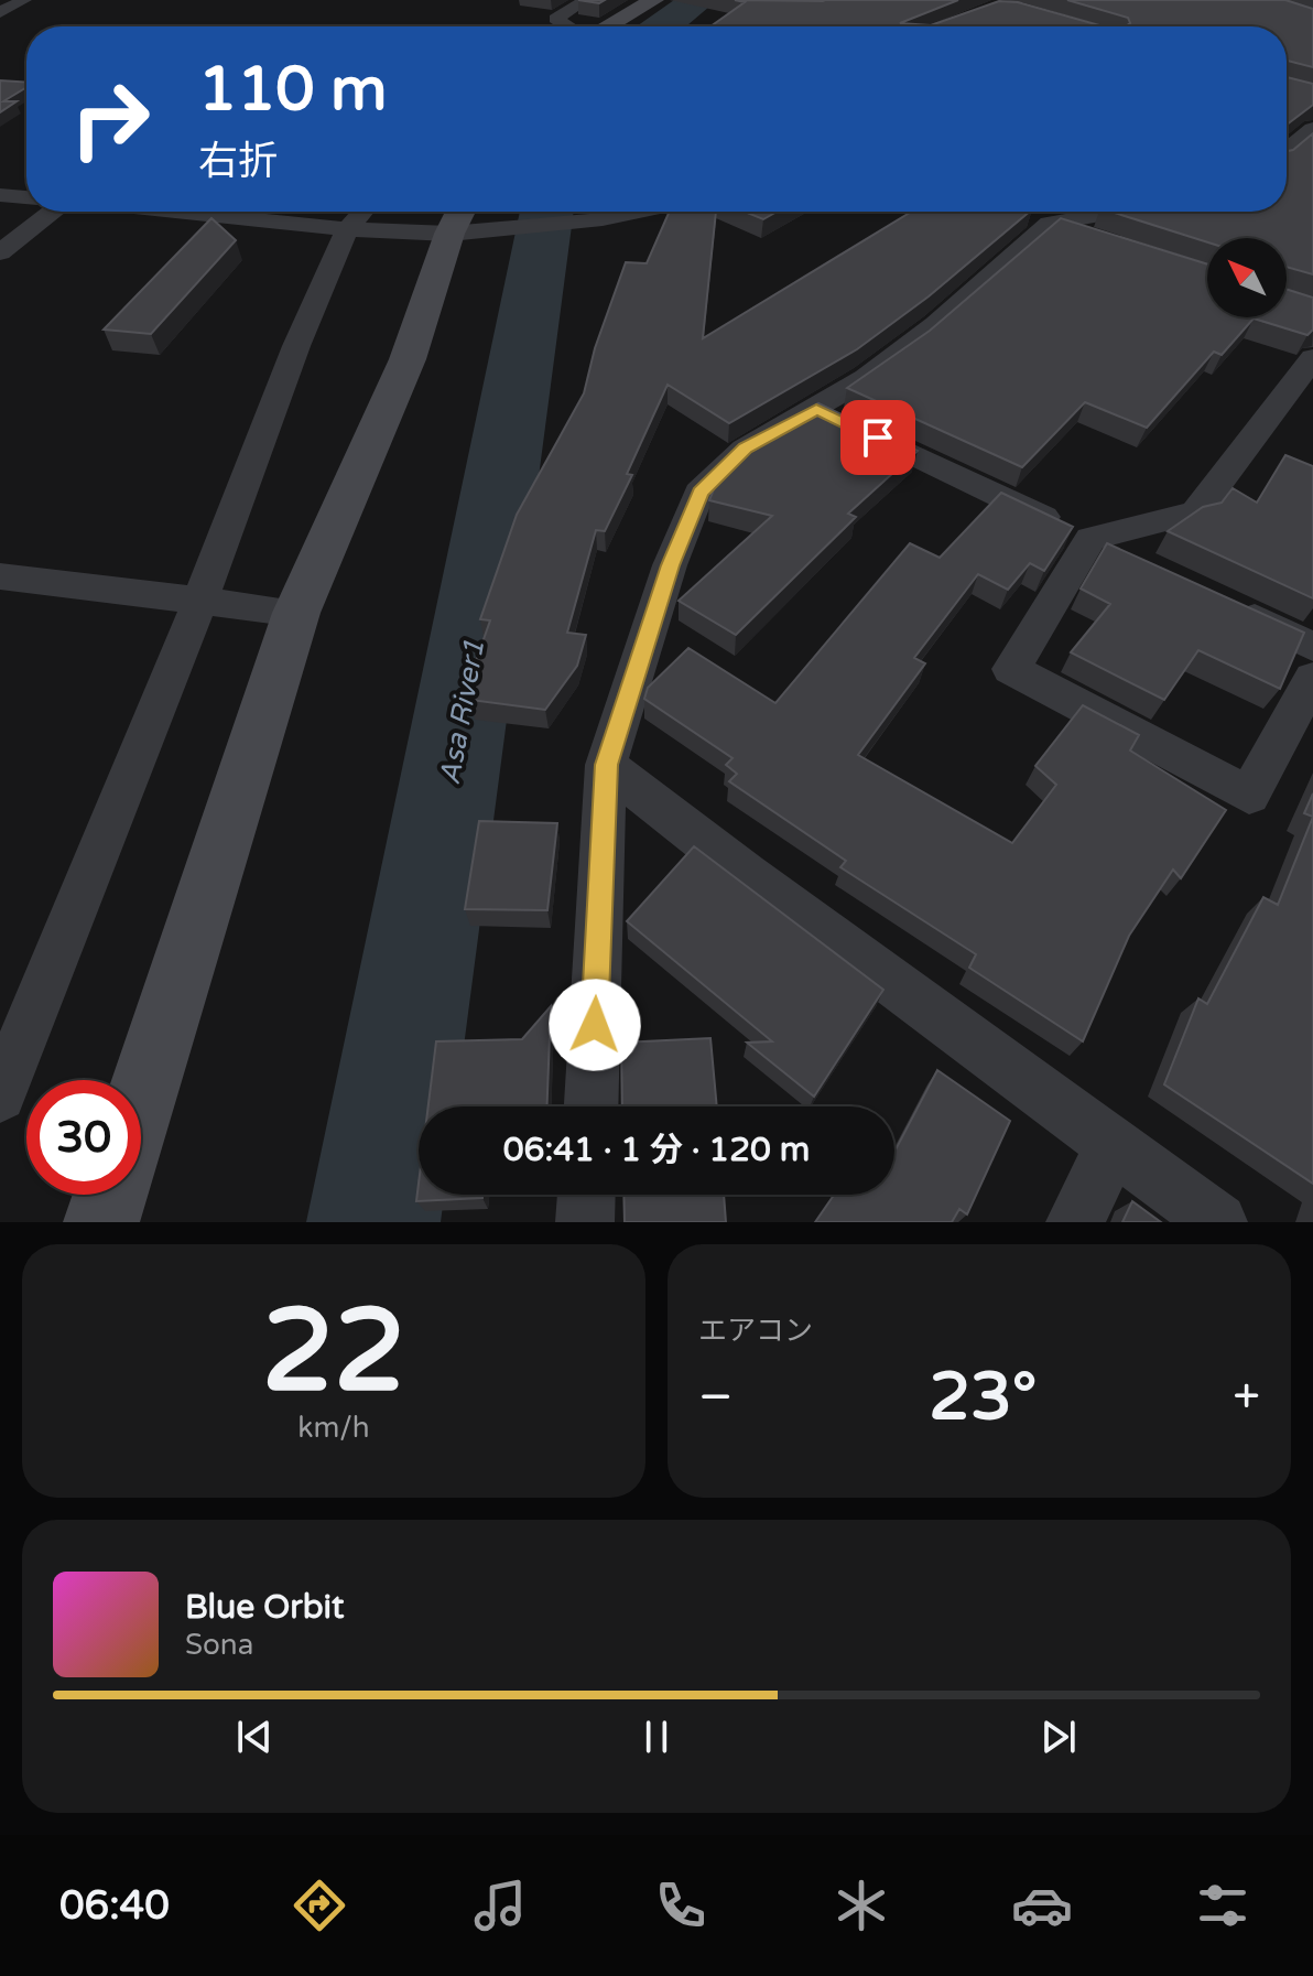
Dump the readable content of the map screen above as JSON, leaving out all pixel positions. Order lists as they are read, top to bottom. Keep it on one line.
{"water":["Asa River1"],"north":"top left","page":{"turn":["110 m","右折"],"limit":"30","trip":"06:41 · 1 分 · 120 m","tile":[["22","km/h"],"エアコン"],"heat":["−","23°","+"],"song":["Blue Orbit","Sona"],"tabs":"06:40"}}
